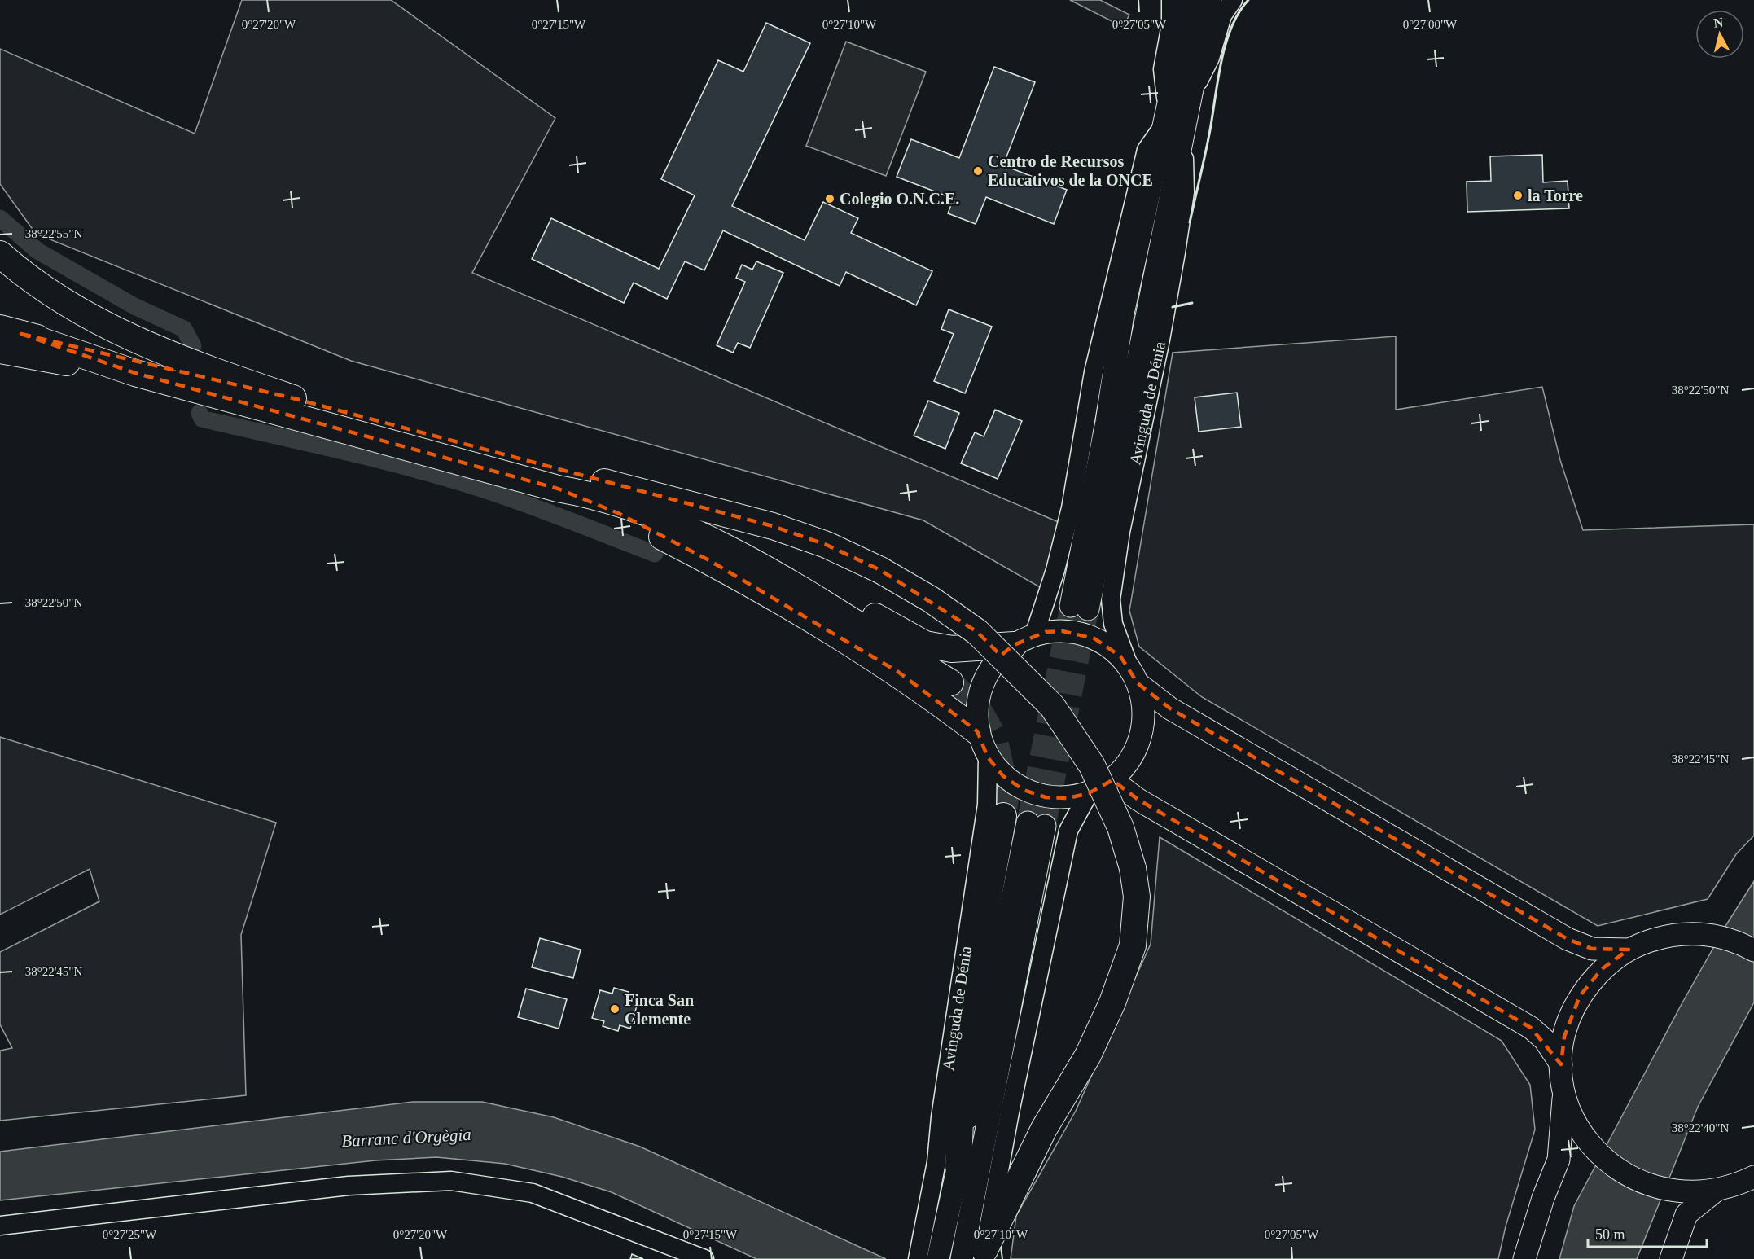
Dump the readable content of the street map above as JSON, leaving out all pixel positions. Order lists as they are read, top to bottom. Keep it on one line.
{"streets":{"main road":["Avinguda de Dénia"]},"water":["Barranc d'Orgègia"],"places":["Centro de Recursos Educativos de la ONCE","la Torre","Colegio O.N.C.E.","Finca San Clemente"],"scale_bar":"50 m","north":"top","coordinates":["0°27'20\"W","0°27'15\"W","0°27'10\"W","0°27'05\"W","0°27'00\"W","38°22'55\"N","38°22'50\"N","38°22'45\"N","38°22'40\"N","0°27'25\"W"]}
